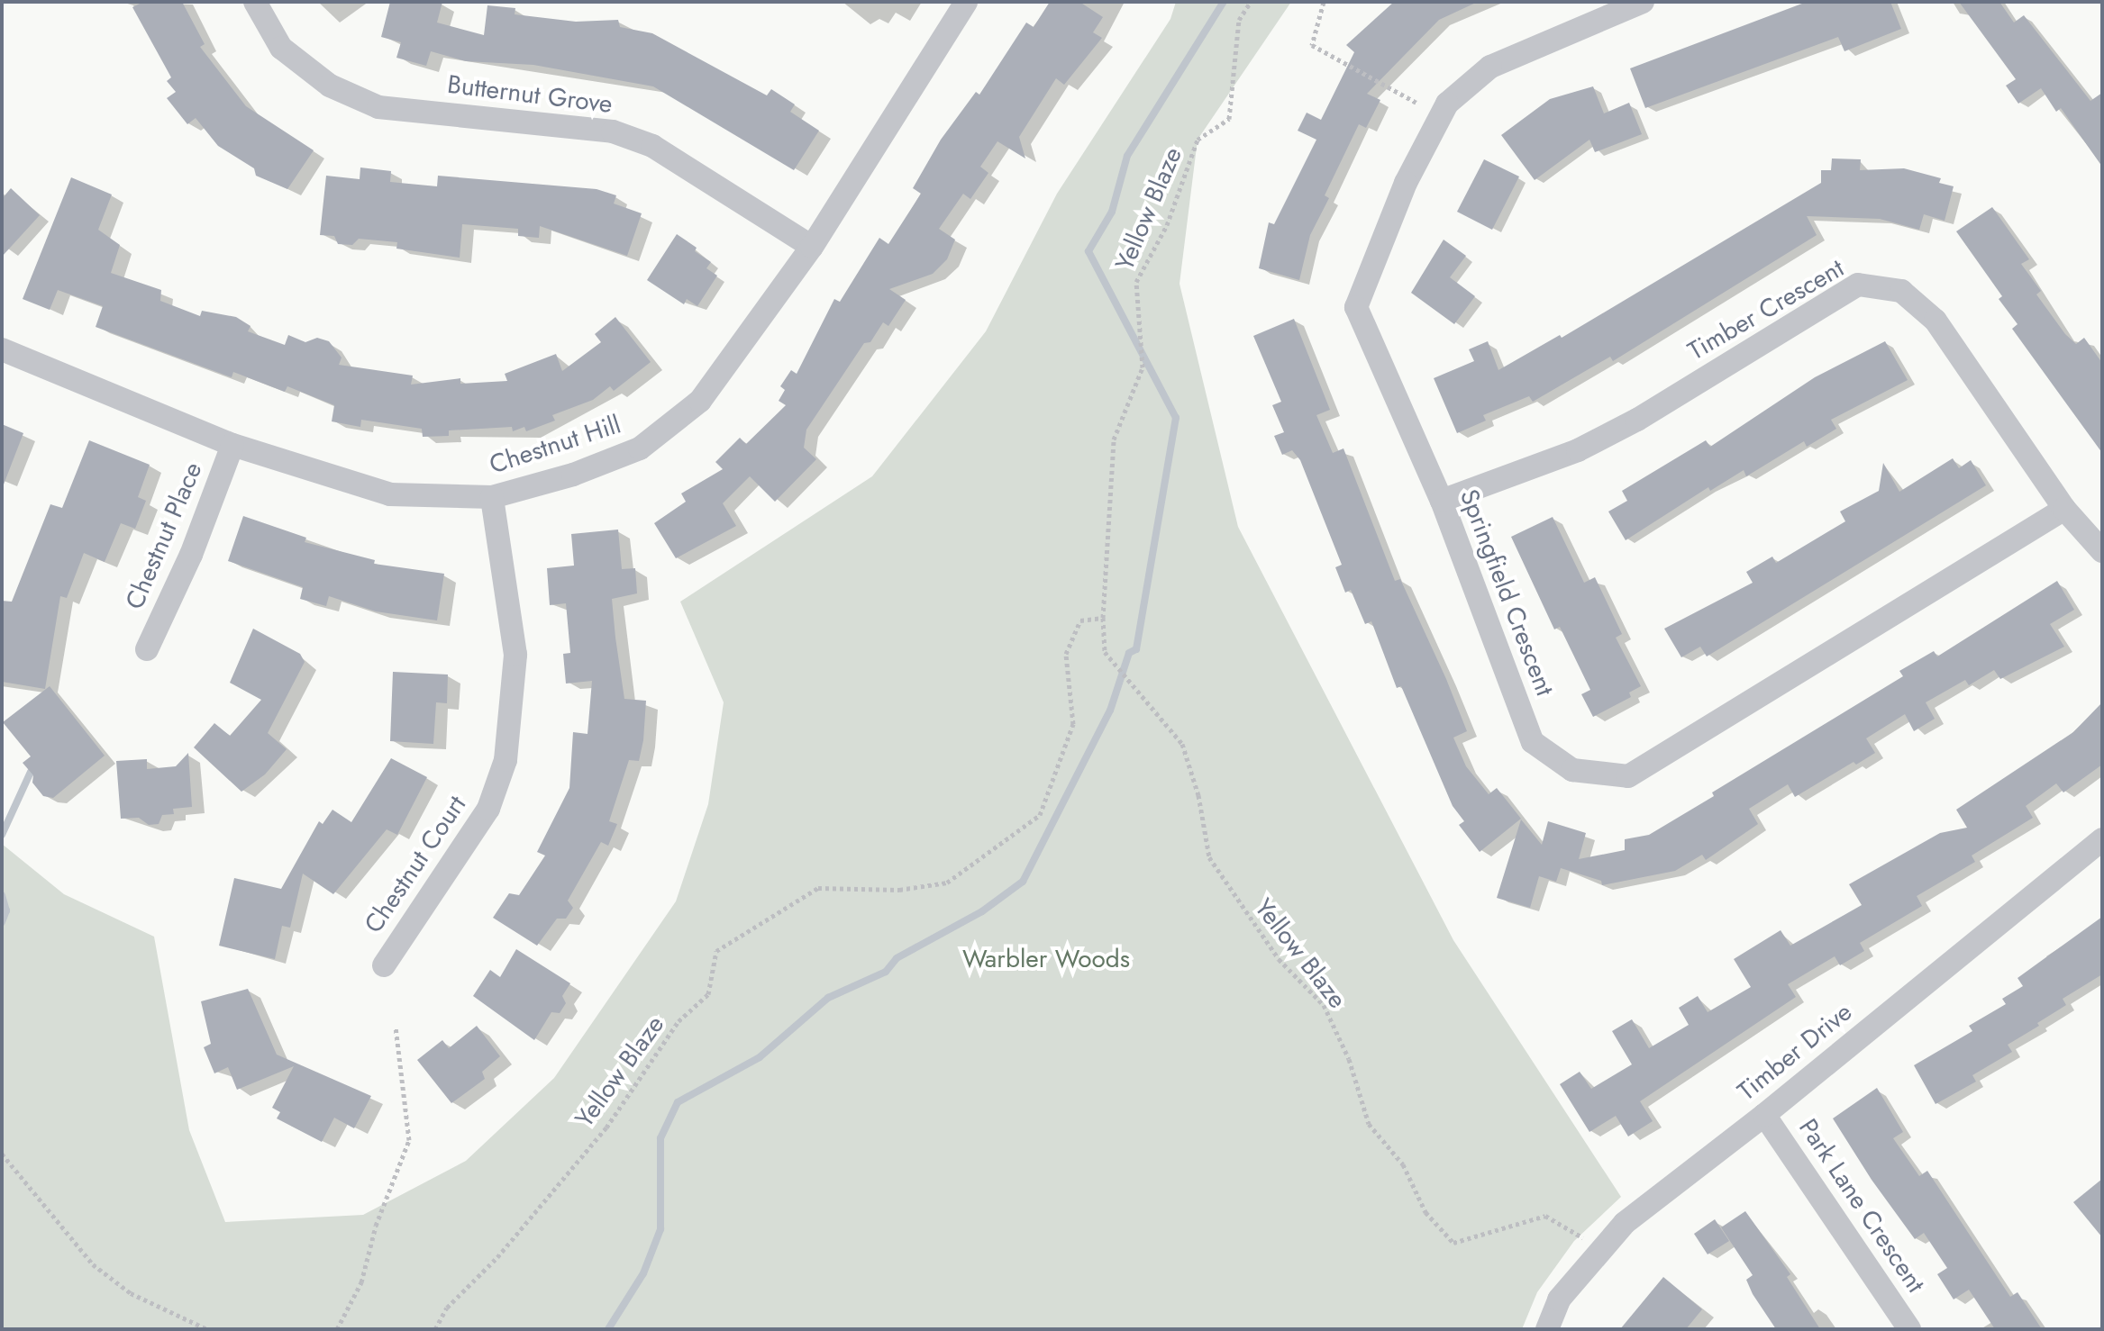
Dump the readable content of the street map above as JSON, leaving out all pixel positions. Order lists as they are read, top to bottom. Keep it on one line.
{"streets":{"street":["Butternut Grove","Timber Crescent","Chestnut Hill","Chestnut Place","Springfield Crescent","Chestnut Court","Timber Drive","Park Lane Crescent"],"path":["Yellow Blaze"]},"crossings":[["Butternut Grove","Chestnut Hill"],["Yellow Blaze","Timber Drive"],["Timber Crescent","Springfield Crescent"],["Chestnut Hill","Chestnut Place"],["Chestnut Hill","Chestnut Court"],["Timber Drive","Park Lane Crescent"]],"parks":["Warbler Woods"]}
